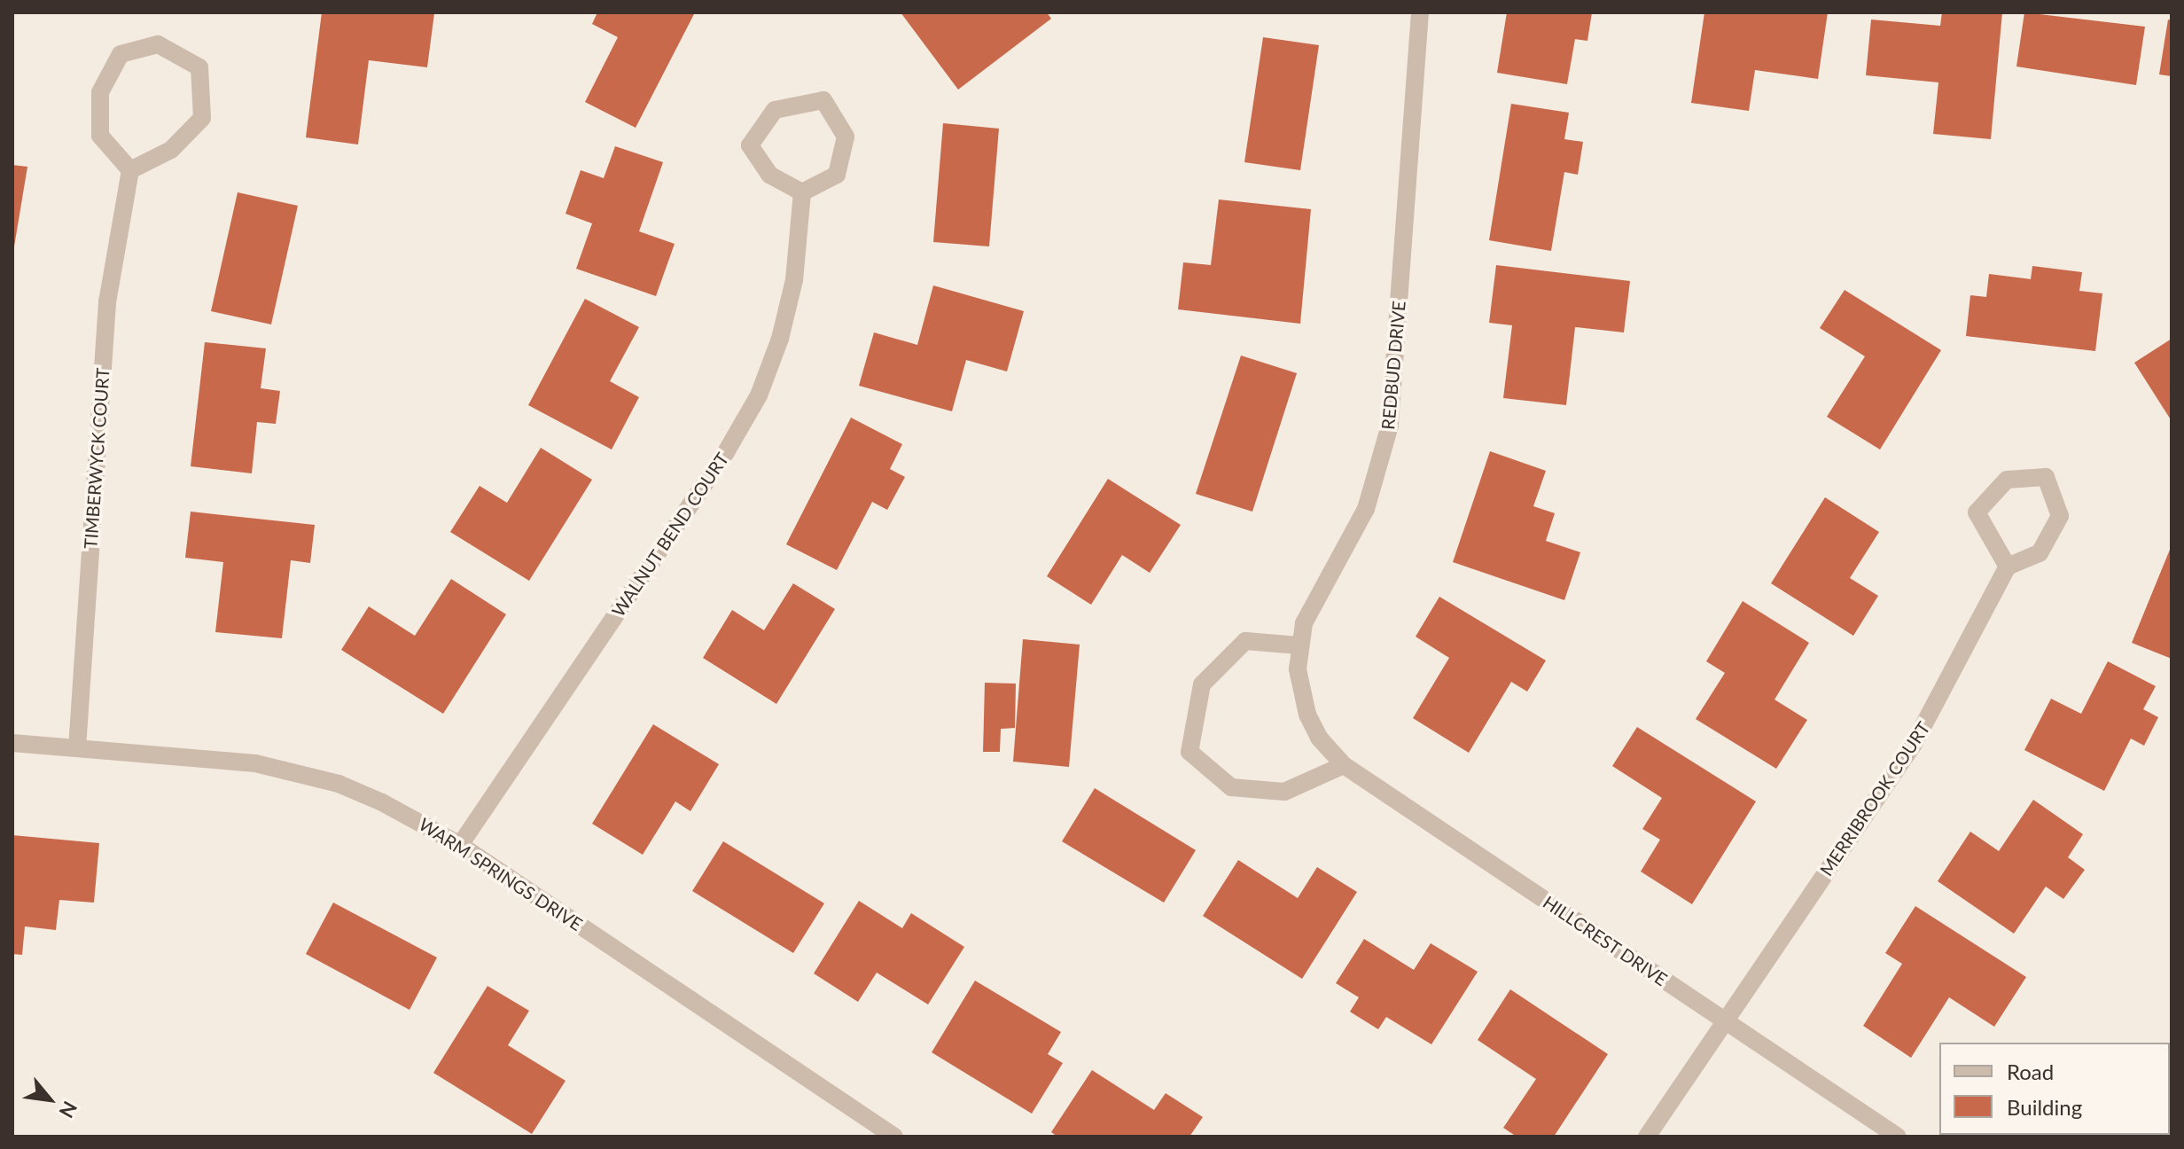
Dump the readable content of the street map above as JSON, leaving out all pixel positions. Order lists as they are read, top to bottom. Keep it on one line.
{"streets":{"street":["REDBUD DRIVE","TIMBERWYCK COURT","WALNUT BEND COURT","MERRIBROOK COURT","WARM SPRINGS DRIVE","HILLCREST DRIVE"]},"crossings":[["REDBUD DRIVE","HILLCREST DRIVE"],["TIMBERWYCK COURT","WARM SPRINGS DRIVE"],["WALNUT BEND COURT","WARM SPRINGS DRIVE"],["MERRIBROOK COURT","HILLCREST DRIVE"]],"legend":["Road","Building"],"north":"bottom right"}
